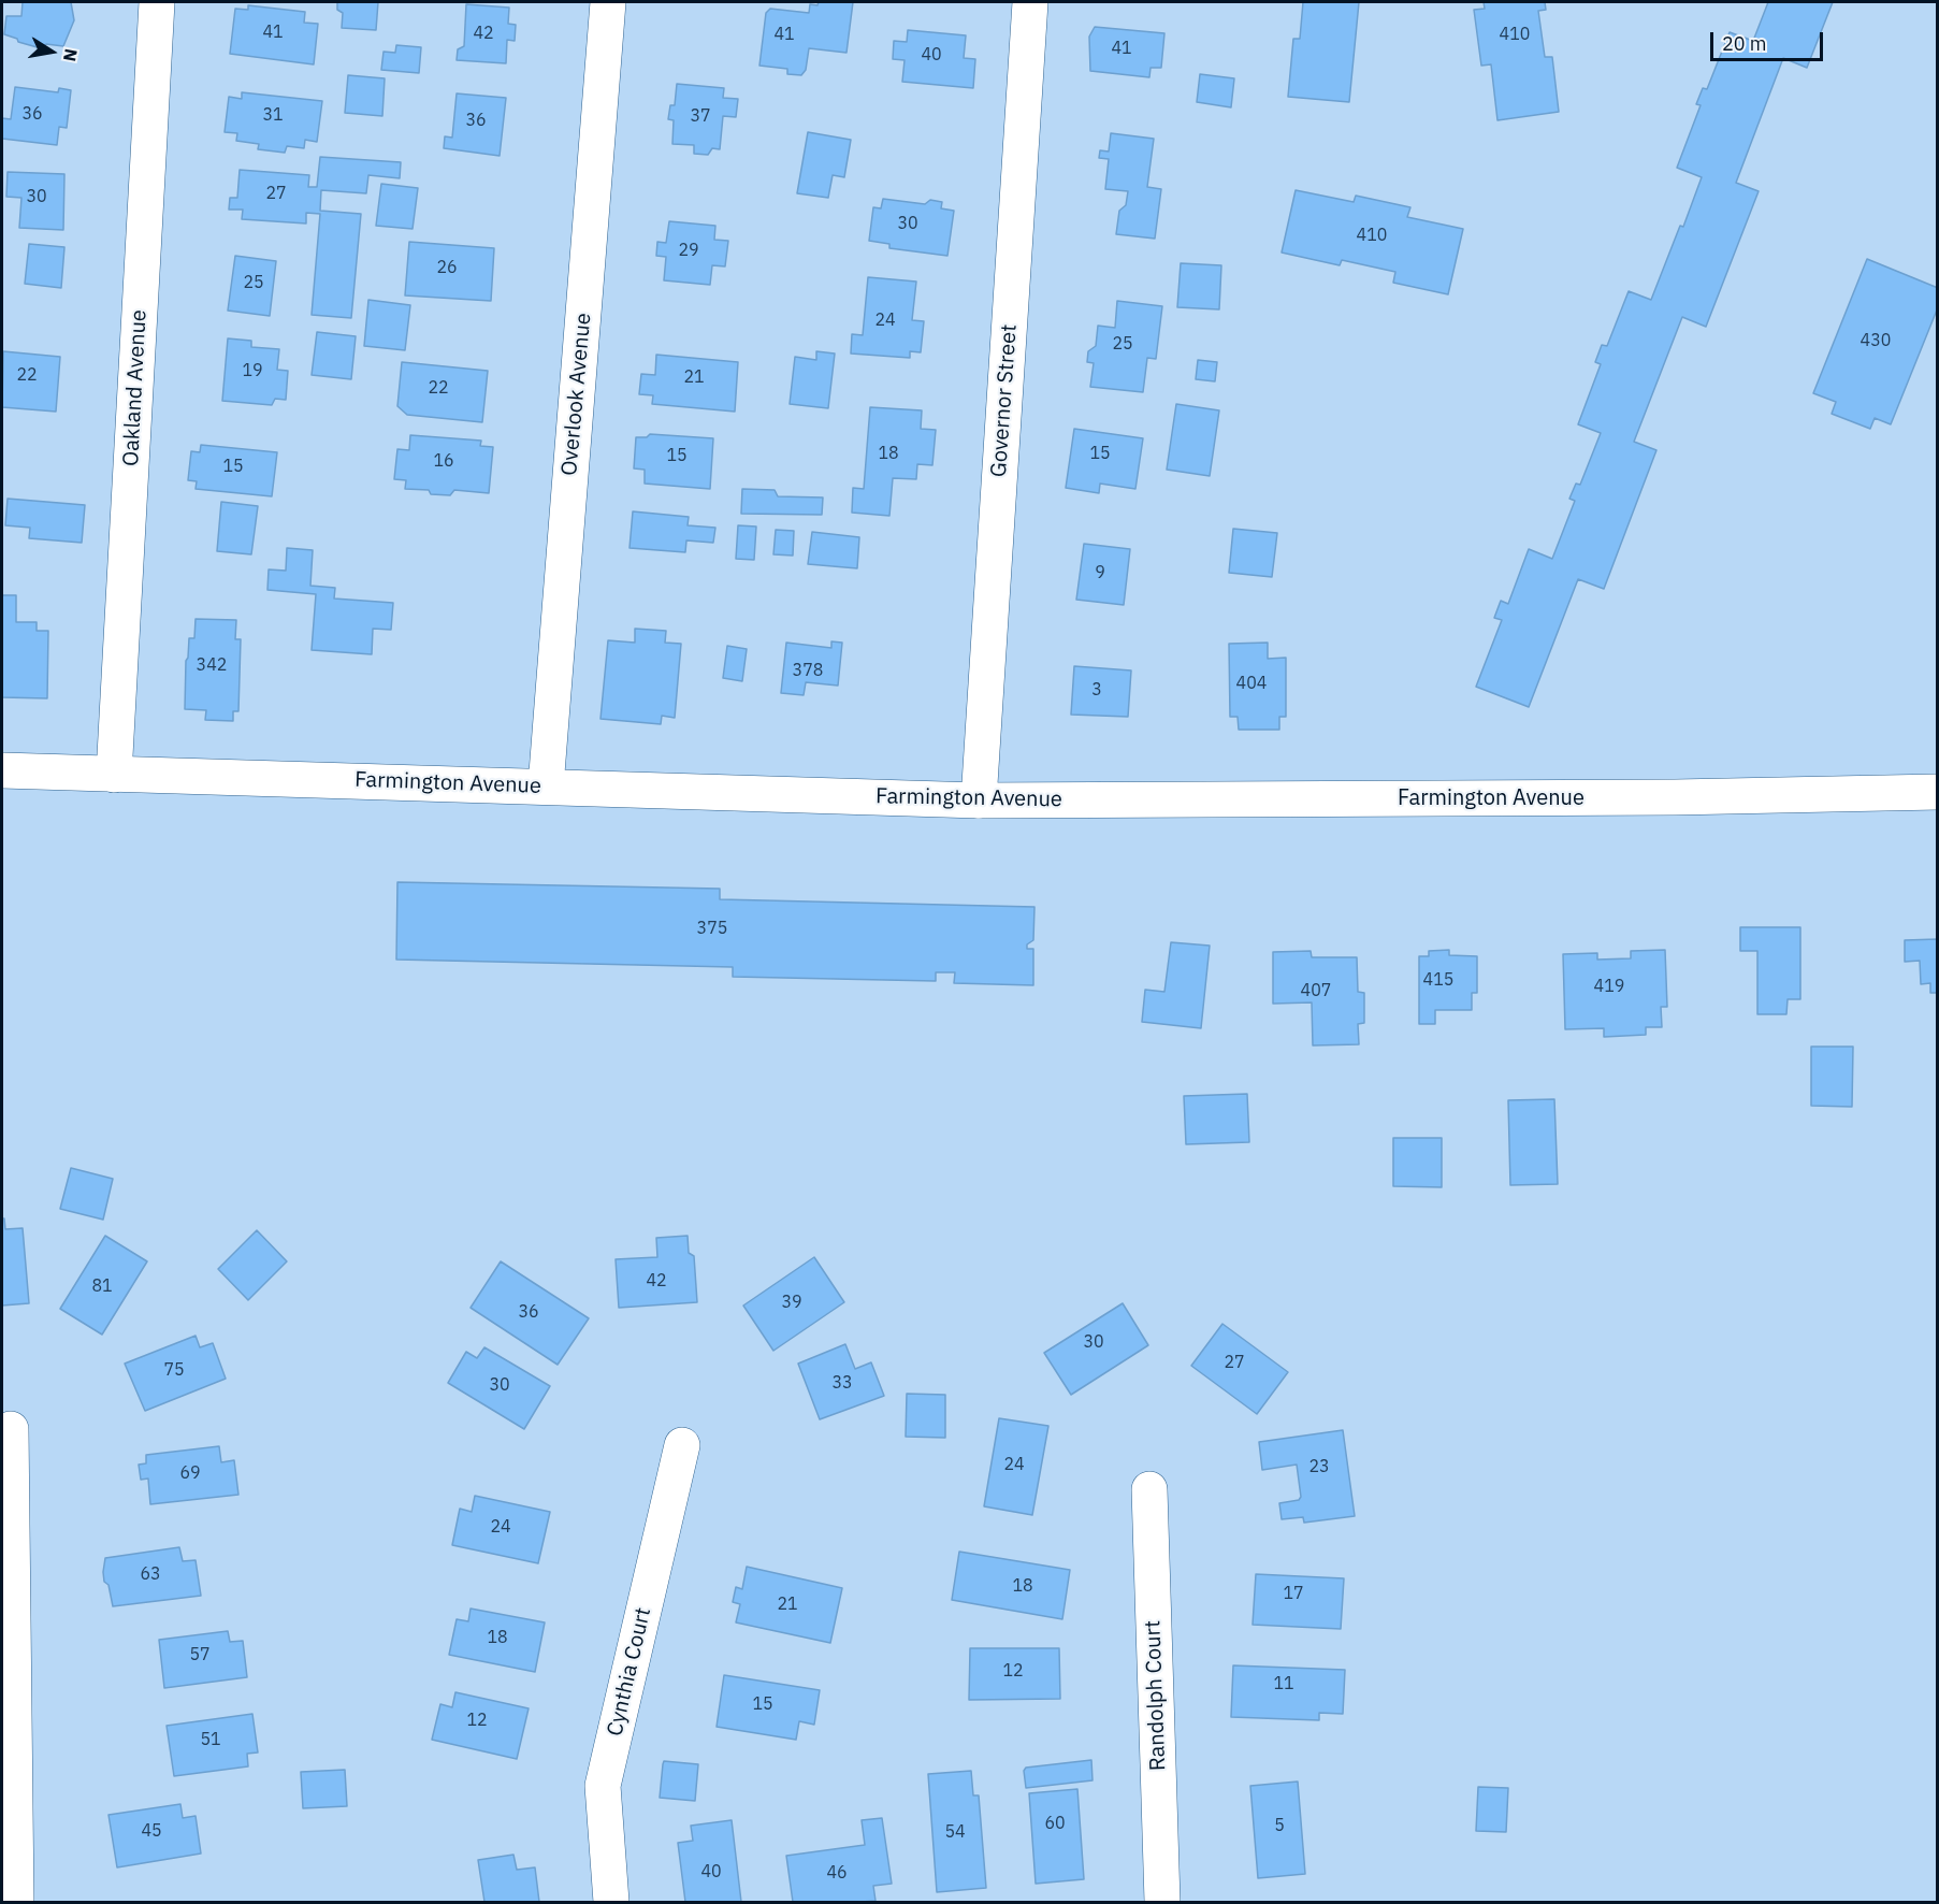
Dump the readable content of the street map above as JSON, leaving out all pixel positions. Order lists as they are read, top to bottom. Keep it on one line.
{"streets":{"street":["Oakland Avenue","Overlook Avenue","Governor Street","Farmington Avenue","Cynthia Court","Randolph Court"]},"crossings":[["Oakland Avenue","Farmington Avenue"],["Overlook Avenue","Farmington Avenue"],["Governor Street","Farmington Avenue"]],"house_numbers":["41","42","41","410","41","40","36","31","37","36","27","30","30","410","29","26","25","24","430","25","19","22","21","22","18","15","15","16","15","9","342","378","404","3","375","415","419","407","42","81","39","36","30","27","75","33","30","24","23","69","24","63","18","17","21","18","57","12","11","15","12","51","60","5","45","54","40","46"],"scale_bar":"20 m","north":"right"}
